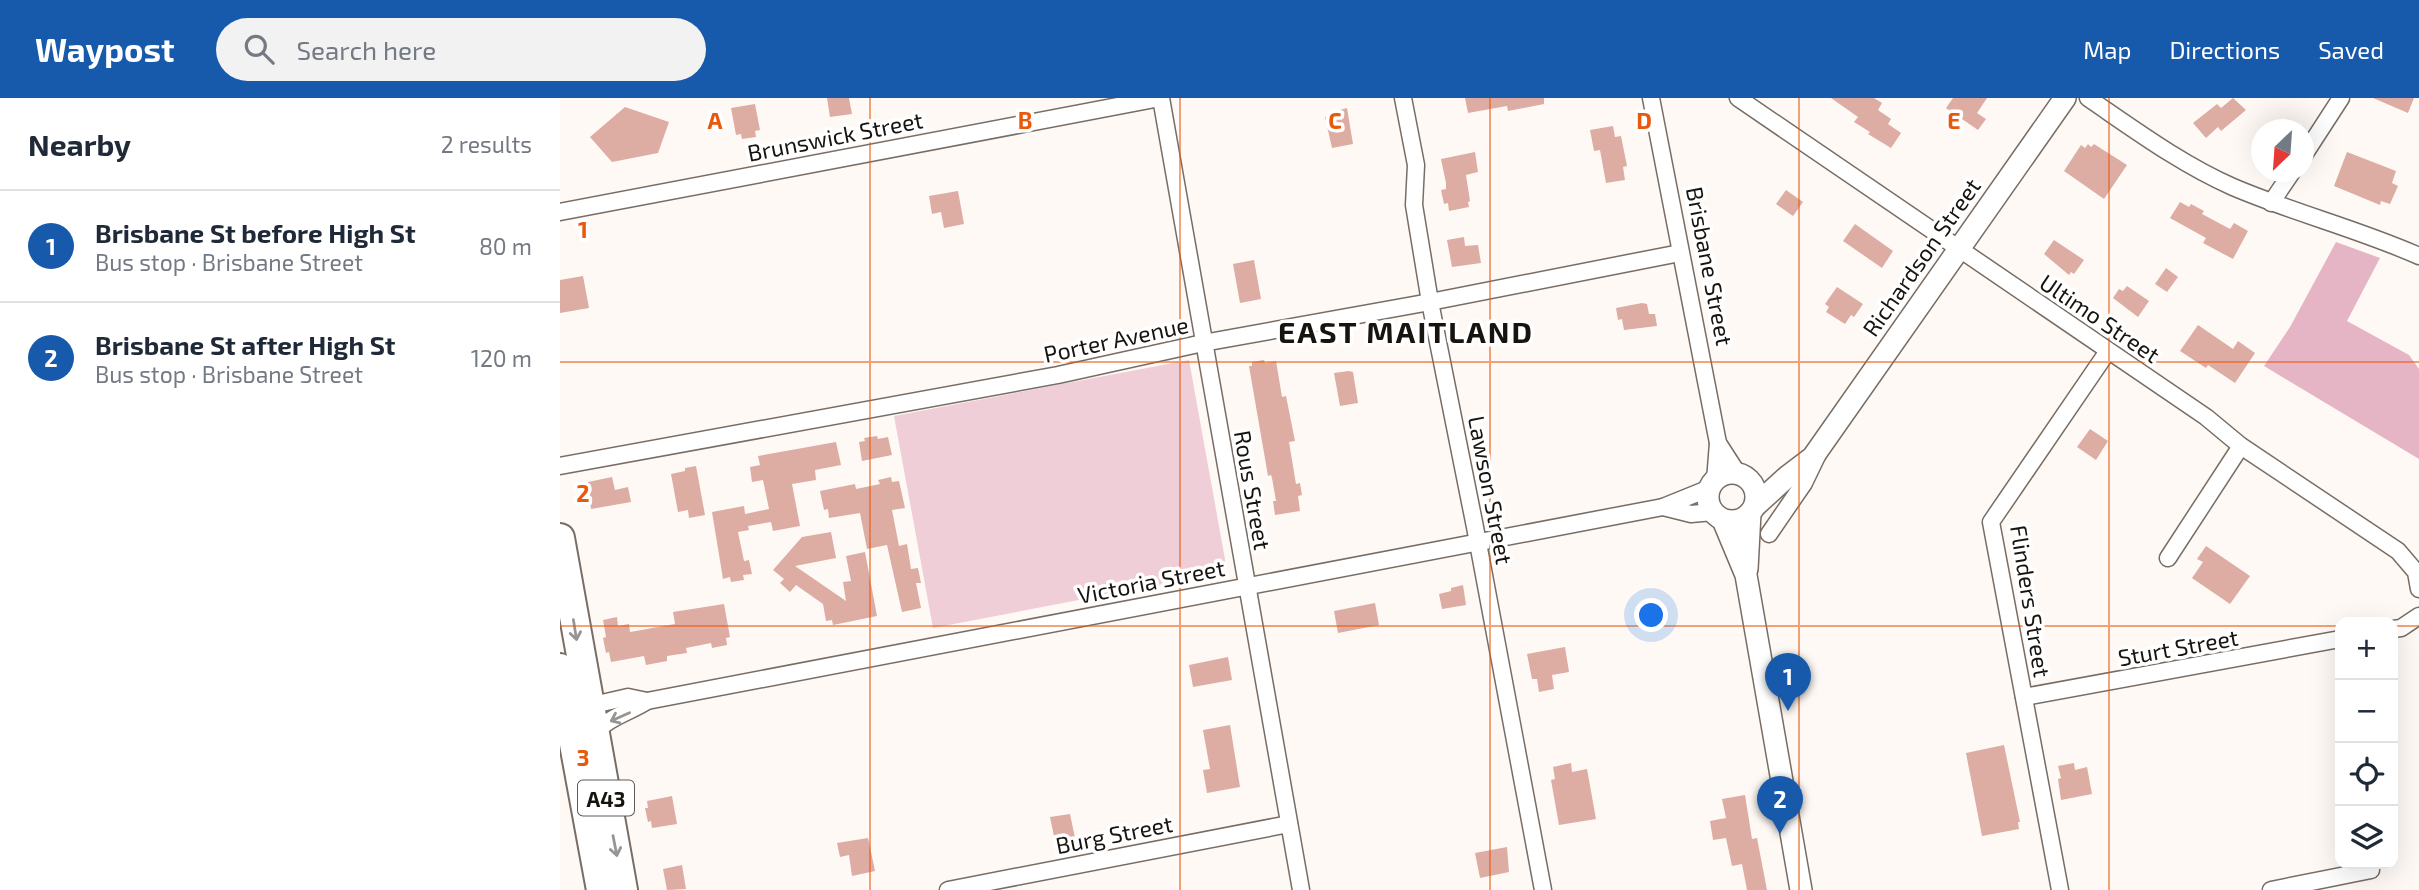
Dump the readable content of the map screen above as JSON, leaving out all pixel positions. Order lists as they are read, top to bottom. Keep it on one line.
{"streets":{"highway":["A43"],"main road":["Richardson Street"],"street":["Brunswick Street","Brisbane Street","Ultimo Street","Porter Avenue","Rous Street","Lawson Street","Victoria Street","Flinders Street","Sturt Street","Burg Street"]},"crossings":[["Brunswick Street","Rous Street"],["Richardson Street","Brisbane Street"],["Richardson Street","Ultimo Street"],["Richardson Street","Victoria Street"],["Brisbane Street","Porter Avenue"],["Brisbane Street","Victoria Street"],["Ultimo Street","Flinders Street"],["Porter Avenue","Rous Street"],["Porter Avenue","Lawson Street"],["Rous Street","Victoria Street"],["Rous Street","Burg Street"],["Lawson Street","Victoria Street"],["Victoria Street","A43"],["Flinders Street","Sturt Street"]],"districts":["EAST MAITLAND"],"north":"bottom left","page":{"header":"Waypost","search":"Search here","nav":["Map","Directions","Saved"],"heading":["Nearby","2 results"],"list":[{"mark":"1","name":"Brisbane St before High St","note":"Bus stop · Brisbane Street","value":"80 m"},{"mark":"2","name":"Brisbane St after High St","note":"Bus stop · Brisbane Street","value":"120 m"}],"map_buttons":["+","−"],"pins":["1","2"]},"grid":{"columns":["A","B","C","D","E"],"rows":["1","2","3"]}}
